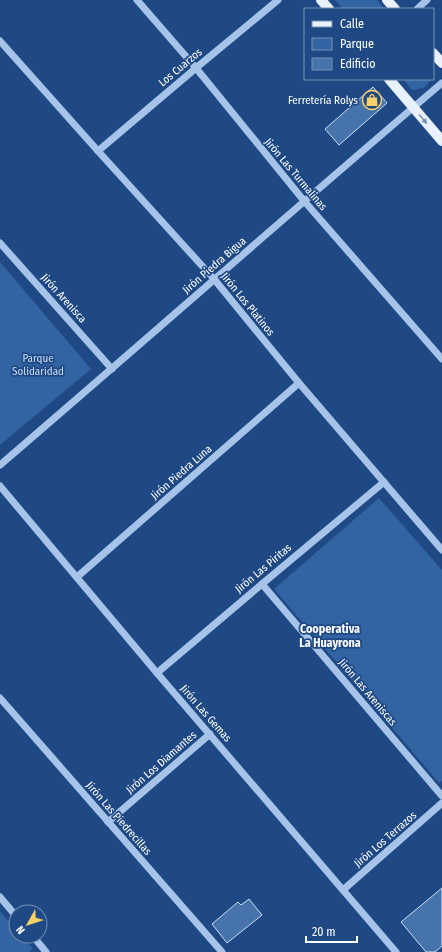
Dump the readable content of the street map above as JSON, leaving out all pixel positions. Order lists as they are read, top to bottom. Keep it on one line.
{"streets":{"street":["Los Cuarzos","Jirón Las Turmalinas","Jirón Piedra Bigua","Jirón Arenisca","Jirón Los Platinos","Jirón Piedra Luna","Jirón Las Piritas","Jirón Las Areniscas","Jirón Las Gemas","Jirón Los Diamantes","Jirón Las Piedrecillas","Jirón Los Terrazos"]},"crossings":[["Los Cuarzos","Jirón Las Turmalinas"],["Los Cuarzos","Jirón Los Platinos"],["Jirón Las Turmalinas","Jirón Piedra Bigua"],["Jirón Piedra Bigua","Jirón Arenisca"],["Jirón Piedra Bigua","Jirón Los Platinos"],["Jirón Los Platinos","Jirón Piedra Luna"],["Jirón Los Platinos","Jirón Las Piritas"],["Jirón Piedra Luna","Jirón Las Gemas"],["Jirón Las Piritas","Jirón Las Areniscas"],["Jirón Las Piritas","Jirón Las Gemas"],["Jirón Las Gemas","Jirón Los Diamantes"],["Jirón Las Gemas","Jirón Los Terrazos"],["Jirón Los Diamantes","Jirón Las Piedrecillas"]],"districts":["Cooperativa La Huayrona"],"parks":["Parque Solidaridad"],"places":{"shop":["Ferretería Rolys"]},"legend":["Calle","Parque","Edificio"],"scale_bar":"20 m","north":"bottom left"}
